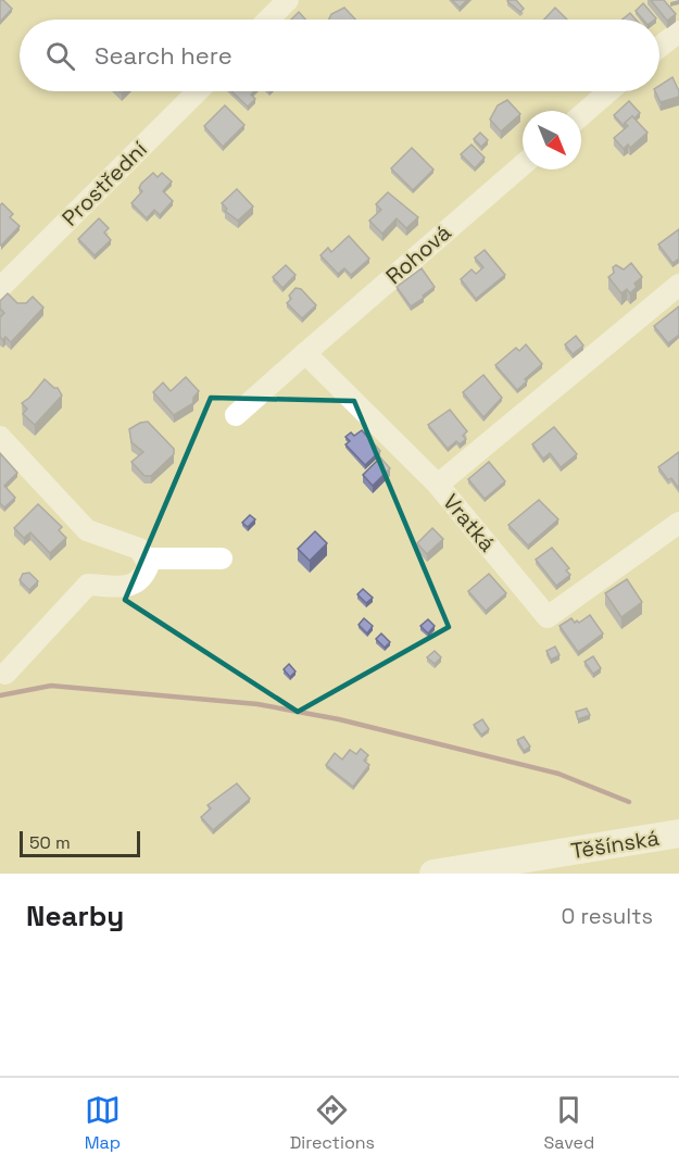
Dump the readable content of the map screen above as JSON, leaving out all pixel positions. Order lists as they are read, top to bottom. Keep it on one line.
{"streets":{"main road":["Těšínská"],"street":["Prostřední","Rohová","Vratká"]},"scale_bar":"50 m","north":"bottom right","page":{"search":"Search here","scale":"50 m","heading":["Nearby","0 results"],"nav":["Map","Directions","Saved"]}}
